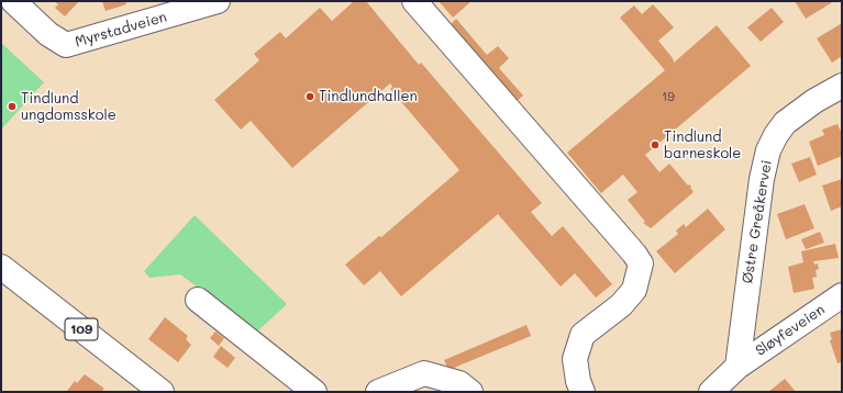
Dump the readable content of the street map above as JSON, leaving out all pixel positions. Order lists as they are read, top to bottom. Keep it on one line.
{"streets":{"street":["Myrstadveien","Østre Greåkervei","109","Sløyfeveien"]},"crossings":[["Østre Greåkervei","Sløyfeveien"]],"places":["Tindlundhallen","Tindlund ungdomsskole","Tindlund barneskole"],"house_numbers":["19"]}
